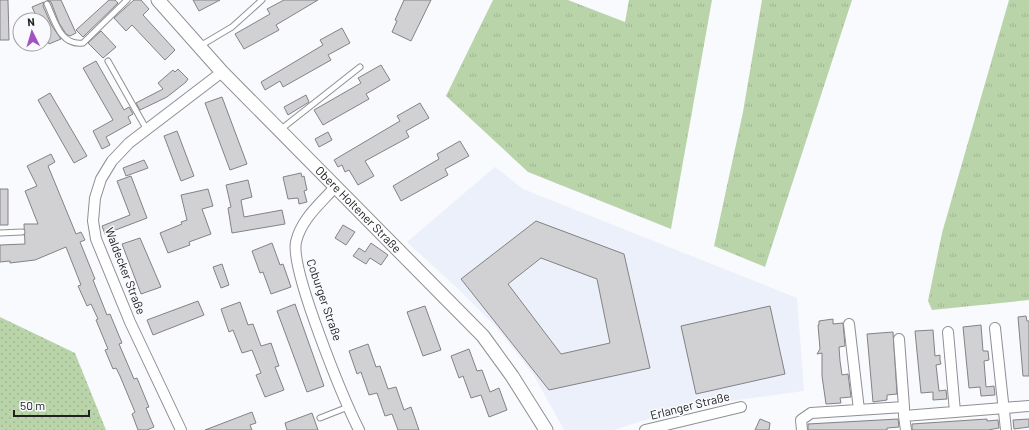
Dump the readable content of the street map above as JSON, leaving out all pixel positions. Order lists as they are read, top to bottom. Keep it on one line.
{"streets":{"street":["Obere Holtener Straße","Waldecker Straße","Coburger Straße","Erlanger Straße"]},"crossings":[["Obere Holtener Straße","Waldecker Straße"],["Obere Holtener Straße","Coburger Straße"]],"scale_bar":"50 m","north":"top"}
